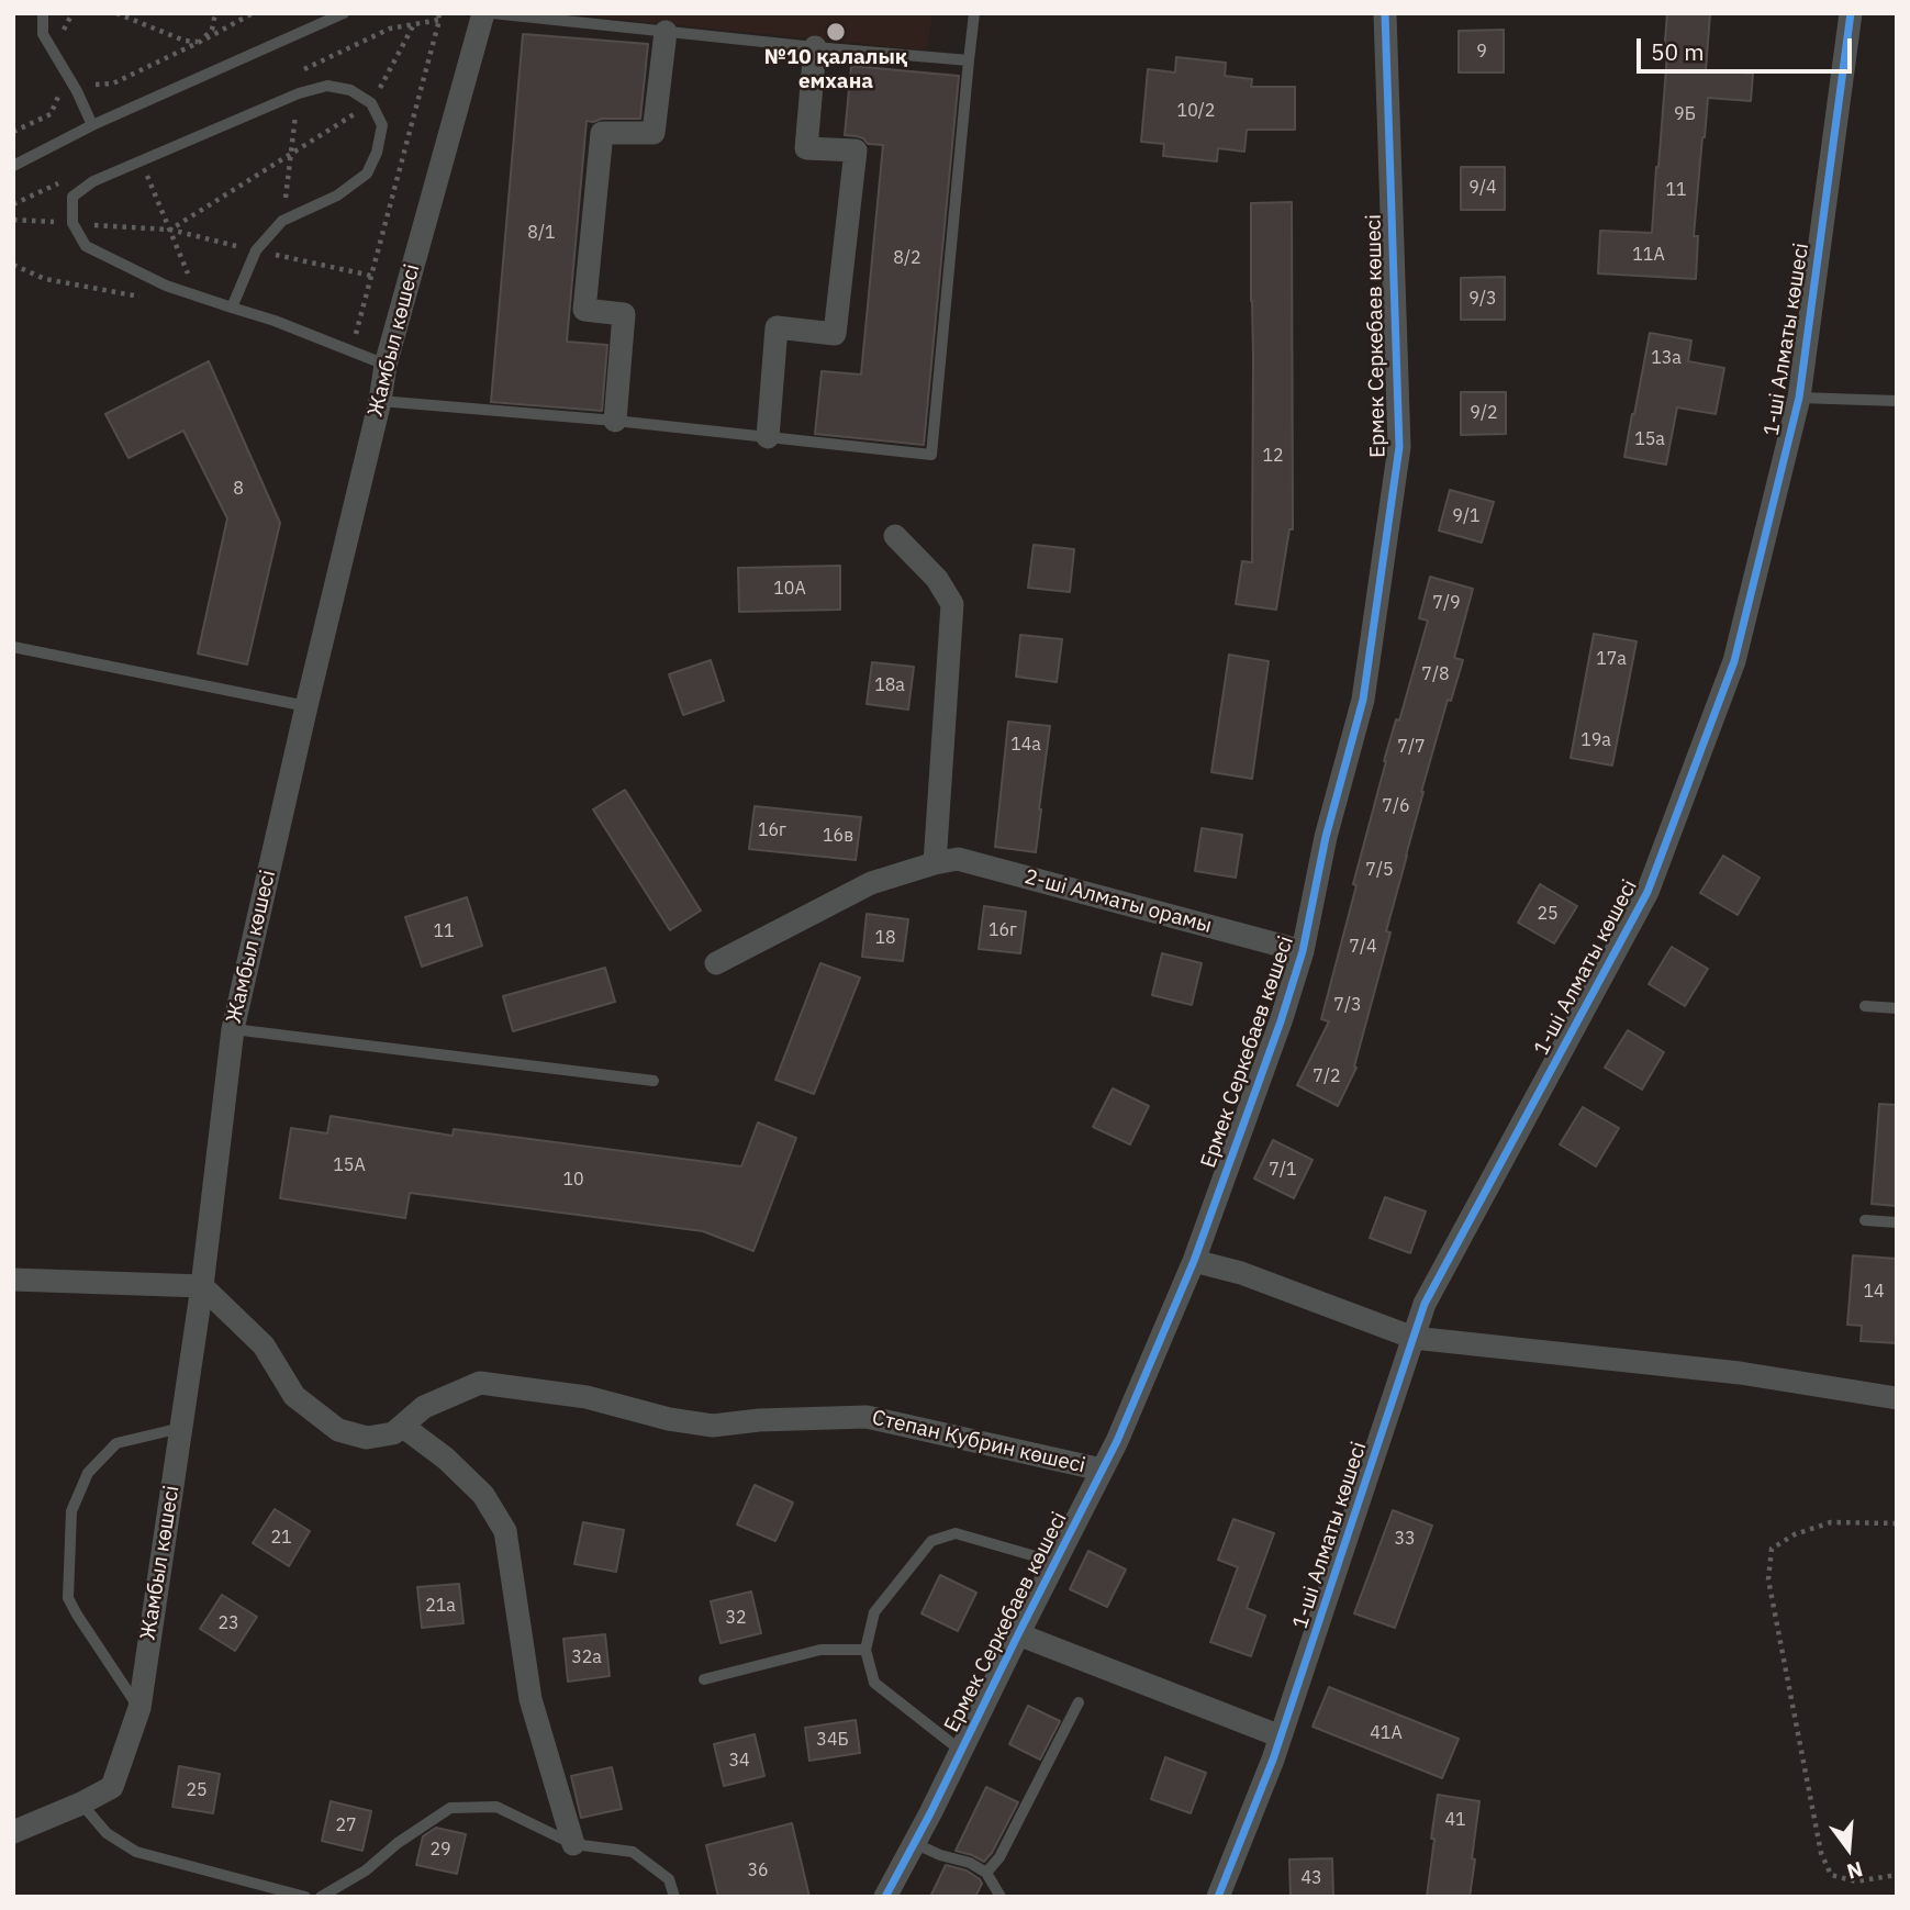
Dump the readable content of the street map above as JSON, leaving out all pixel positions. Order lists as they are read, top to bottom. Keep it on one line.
{"streets":{"street":["Ермек Серкебаев көшесі","1-ші Алматы көшесі","Жамбыл көшесі","2-ші Алматы орамы","Степан Кубрин көшесі"]},"crossings":[["Ермек Серкебаев көшесі","2-ші Алматы орамы"],["Ермек Серкебаев көшесі","Степан Кубрин көшесі"],["Жамбыл көшесі","Степан Кубрин көшесі"]],"places":["№10 қалалық емхана"],"house_numbers":["9","10/2","9Б","9/4","11","8/1","11А","8/2","9/3","13а","9/2","15а","12","8","9/1","10А","7/9","17а","7/8","18а","19а","14а","7/7","7/6","16г","16в","7/5","25","16г","11","18","7/4","7/3","7/2","15А","7/1","10","14","21","33","21а","32","23","32а","41А","34Б","34","25","41","27","29","36","43"],"scale_bar":"50 m","north":"bottom"}
